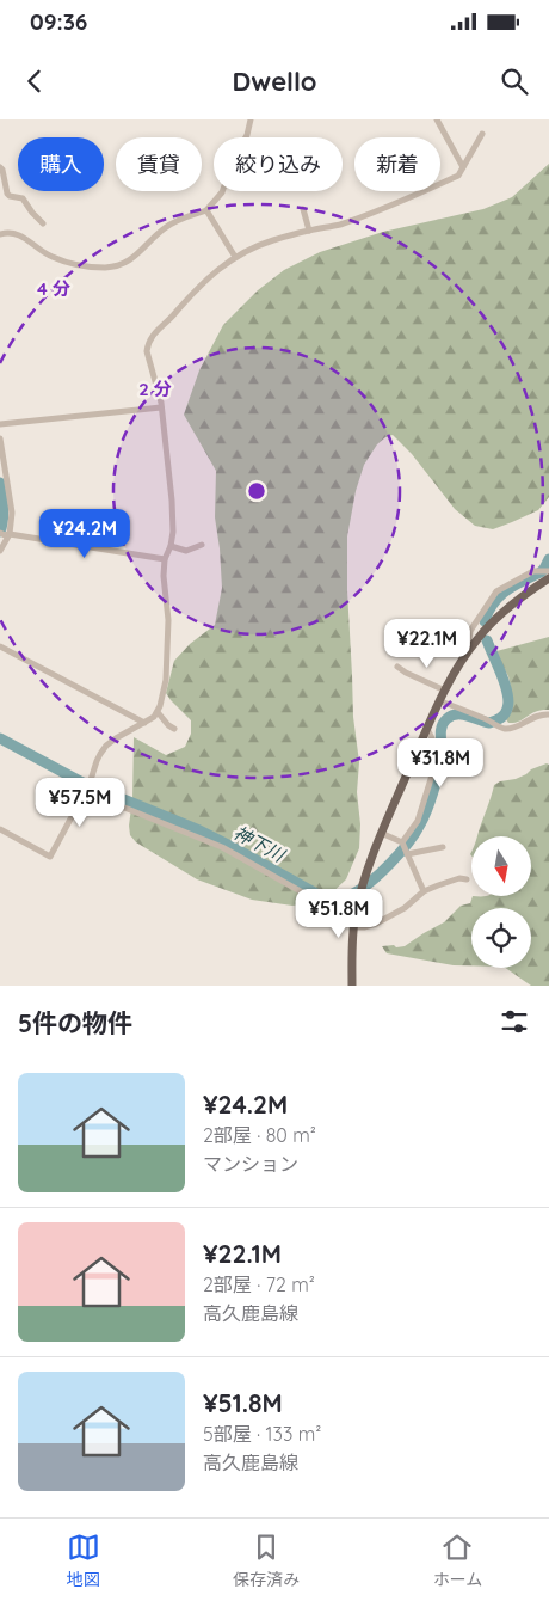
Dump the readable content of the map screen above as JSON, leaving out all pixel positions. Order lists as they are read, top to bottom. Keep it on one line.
{"water":["神下川"],"north":"bottom","page":{"status":"09:36","header":"Dwello","chip":["購入","賃貸","絞り込み","新着"],"price":["¥24.2M","¥22.1M","¥31.8M","¥57.5M","¥51.8M"],"heading":"5件の物件","list":[{"name":"¥24.2M","note":"2部屋 · 80 m² · マンション"},{"name":"¥22.1M","note":"2部屋 · 72 m² · 高久鹿島線"},{"name":"¥51.8M","note":"5部屋 · 133 m² · 高久鹿島線"}],"tabs":["地図","保存済み","ホーム"]},"rings":["4 分","2 分"]}
